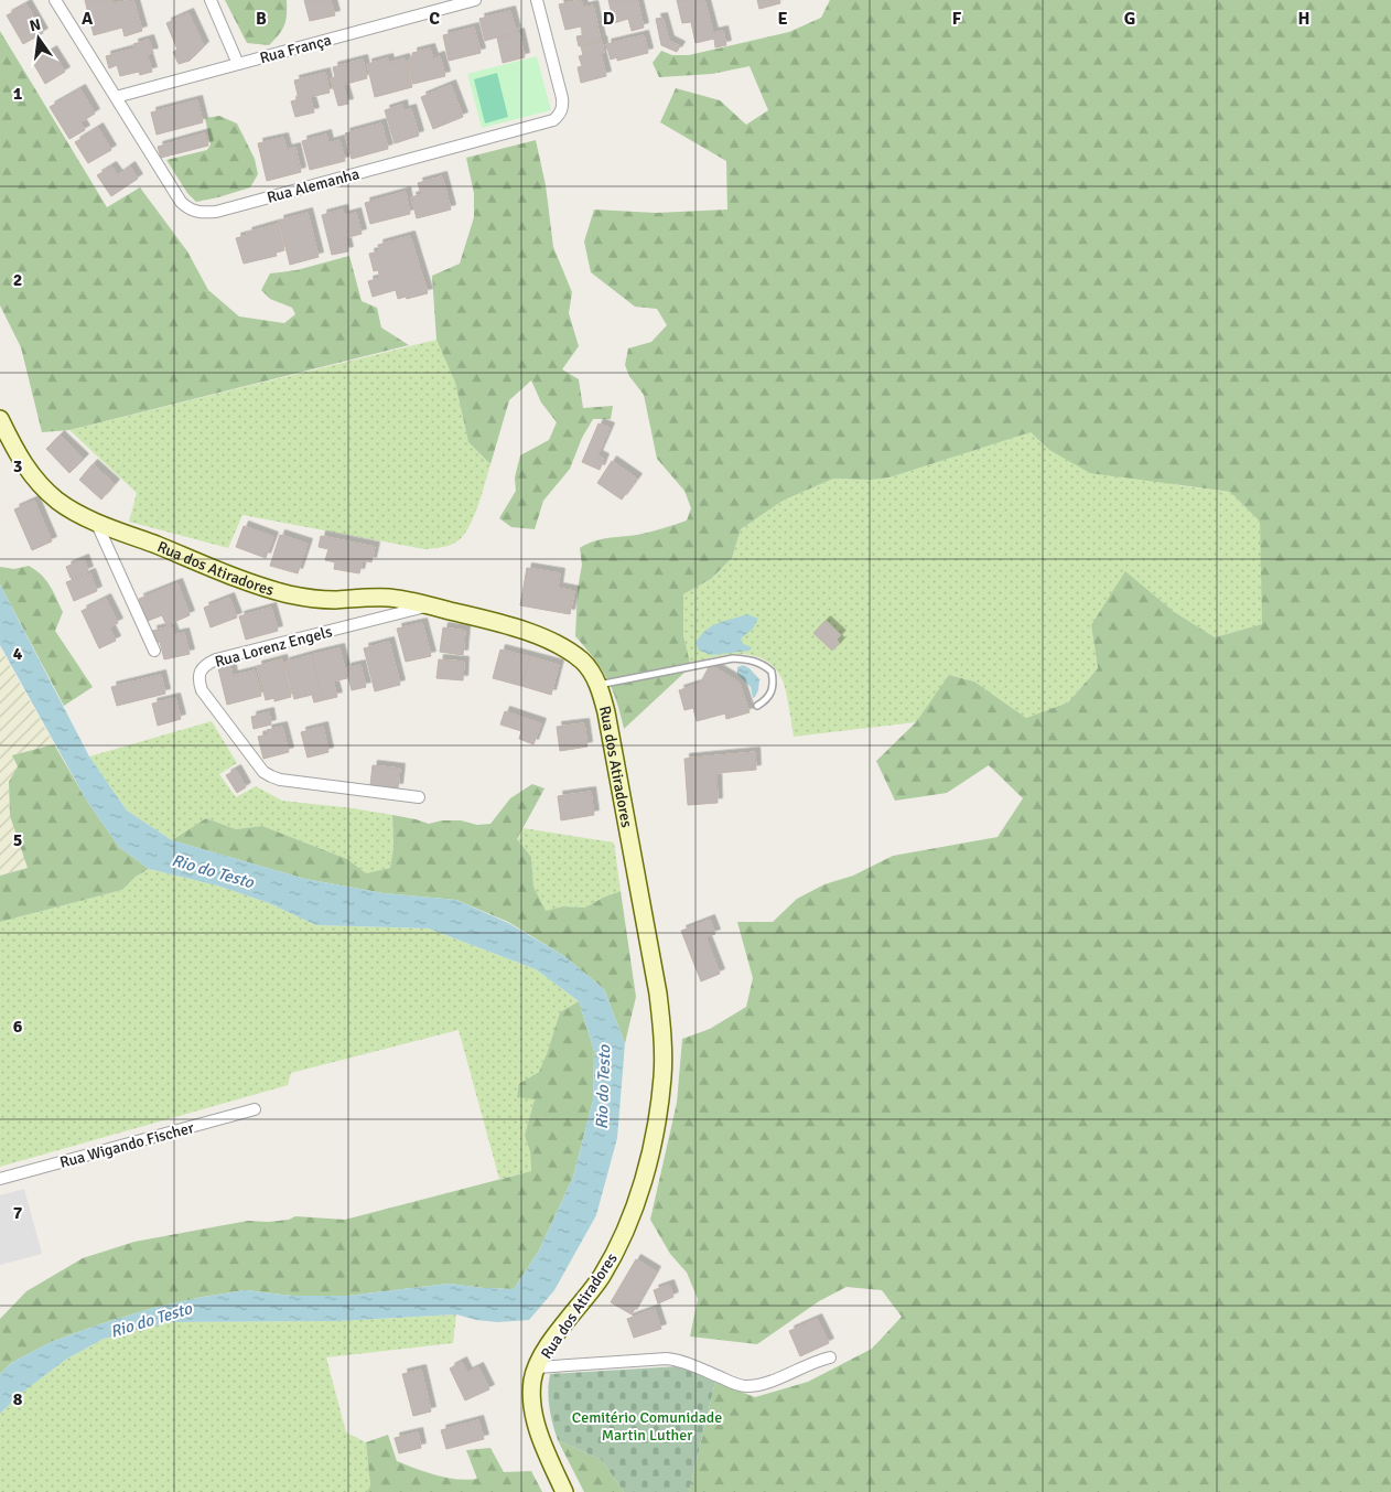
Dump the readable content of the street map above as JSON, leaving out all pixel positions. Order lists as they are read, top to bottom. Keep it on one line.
{"streets":{"street":["Rua França","Rua Alemanha","Rua dos Atiradores","Rua Lorenz Engels","Rua Wigando Fischer"]},"crossings":[["Rua França","Rua Alemanha"],["Rua dos Atiradores","Rua Lorenz Engels"]],"water":["Rio do Testo"],"parks":["Cemitério Comunidade Martin Luther"],"north":"top","grid":{"columns":["A","B","C","D","E","F","G","H"],"rows":["1","2","3","4","5","6","7","8"]}}
